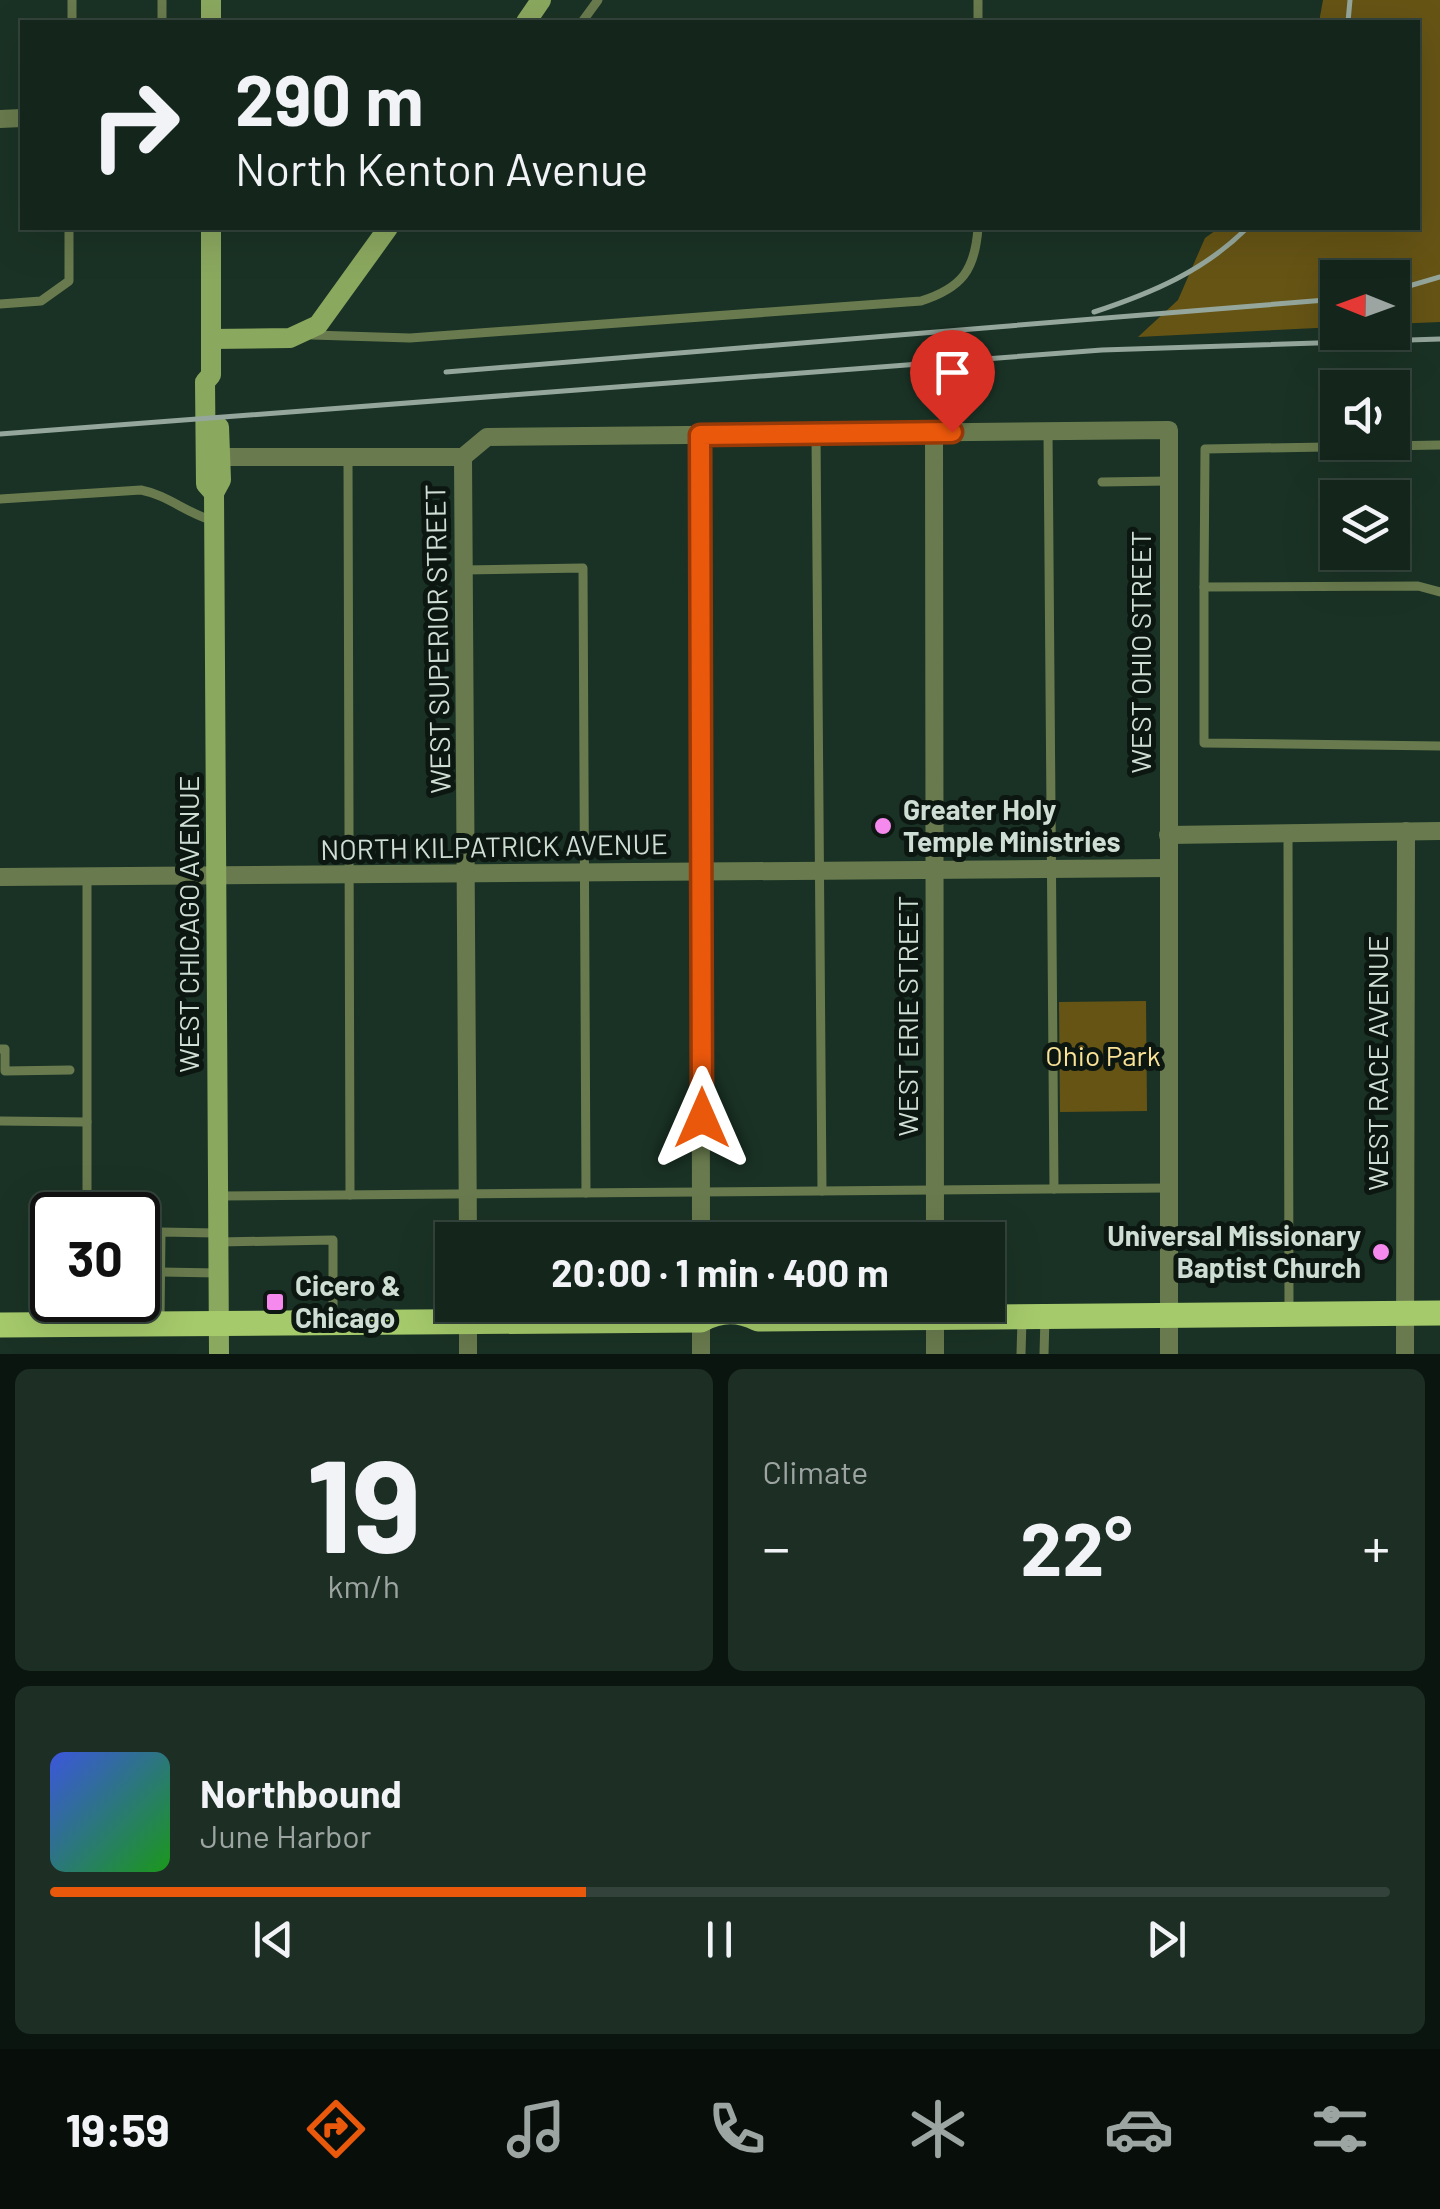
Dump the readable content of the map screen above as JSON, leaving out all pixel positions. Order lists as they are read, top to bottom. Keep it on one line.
{"streets":{"main road":["WEST CHICAGO AVENUE"],"street":["WEST SUPERIOR STREET","WEST OHIO STREET","NORTH KILPATRICK AVENUE","WEST ERIE STREET","WEST RACE AVENUE"]},"crossings":[["WEST SUPERIOR STREET","NORTH KILPATRICK AVENUE"],["WEST OHIO STREET","NORTH KILPATRICK AVENUE"],["NORTH KILPATRICK AVENUE","WEST CHICAGO AVENUE"],["NORTH KILPATRICK AVENUE","WEST ERIE STREET"]],"parks":["Ohio Park"],"places":{"other":["Greater Holy Temple Ministries","Universal Missionary Baptist Church"],"transit":["Cicero & Chicago"]},"north":"left","page":{"turn":["290 m","North Kenton Avenue"],"limit":"30","trip":"20:00 · 1 min · 400 m","tile":[["19","km/h"],"Climate"],"heat":["−","22°","+"],"song":["Northbound","June Harbor"],"tabs":"19:59"}}
